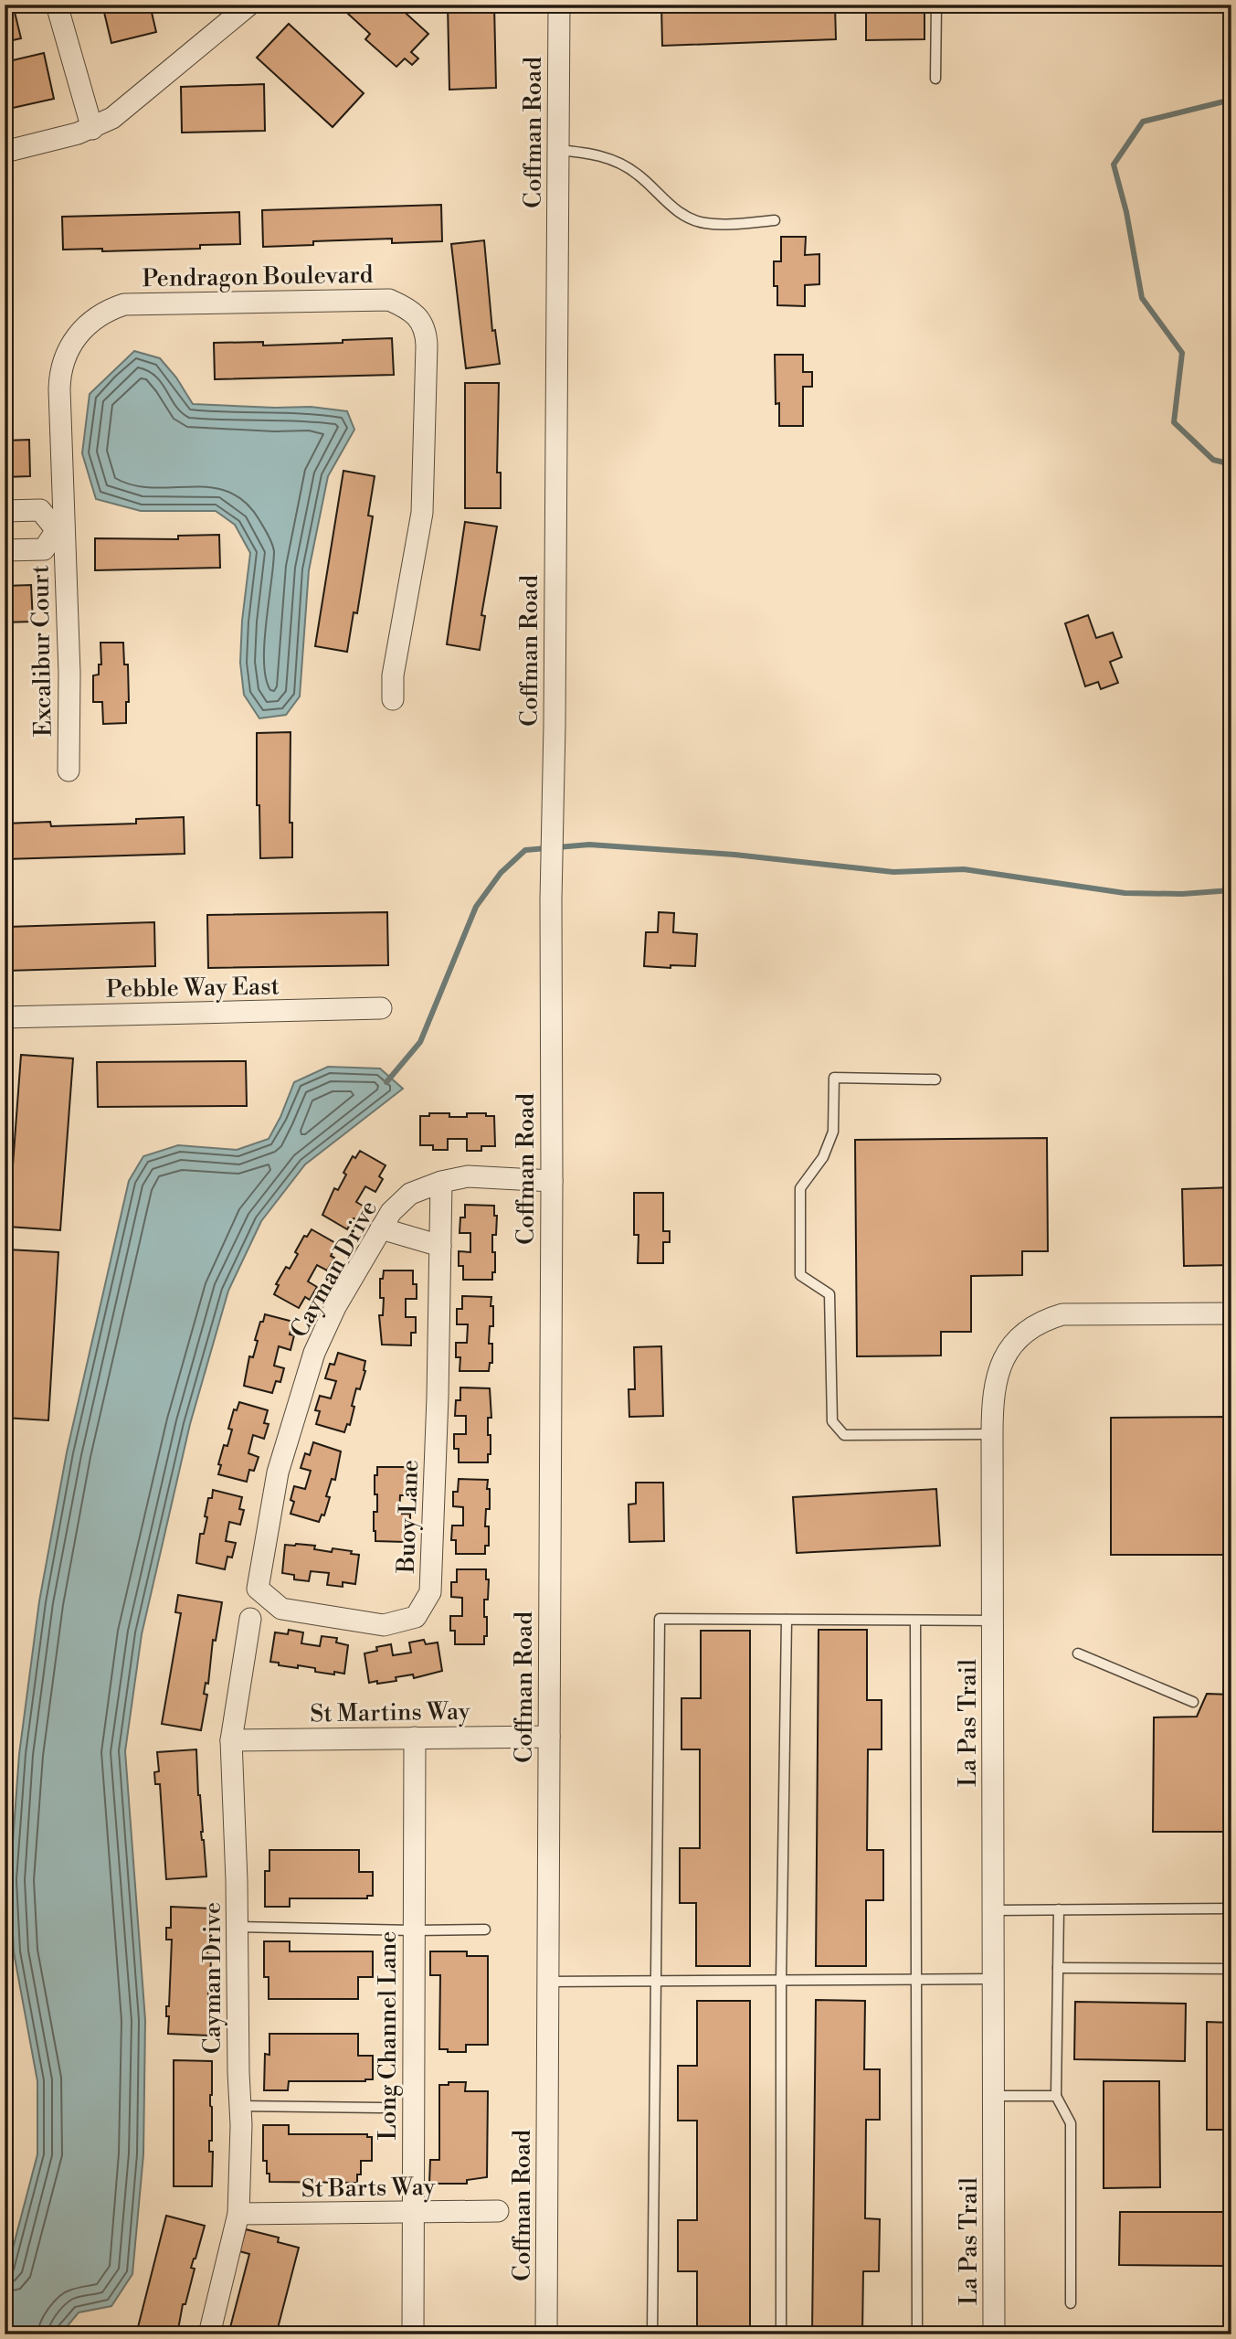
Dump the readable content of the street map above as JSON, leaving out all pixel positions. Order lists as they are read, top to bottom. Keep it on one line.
{"streets":{"street":["Coffman Road","Pendragon Boulevard","Excalibur Court","Pebble Way East","Cayman Drive","Buoy Lane","St Martins Way","La Pas Trail","Long Channel Lane","St Barts Way"]},"crossings":[["Coffman Road","Cayman Drive"],["Coffman Road","St Martins Way"],["Pendragon Boulevard","Excalibur Court"],["Cayman Drive","Buoy Lane"],["Cayman Drive","St Martins Way"],["Cayman Drive","St Barts Way"],["St Martins Way","Long Channel Lane"],["Long Channel Lane","St Barts Way"]]}
